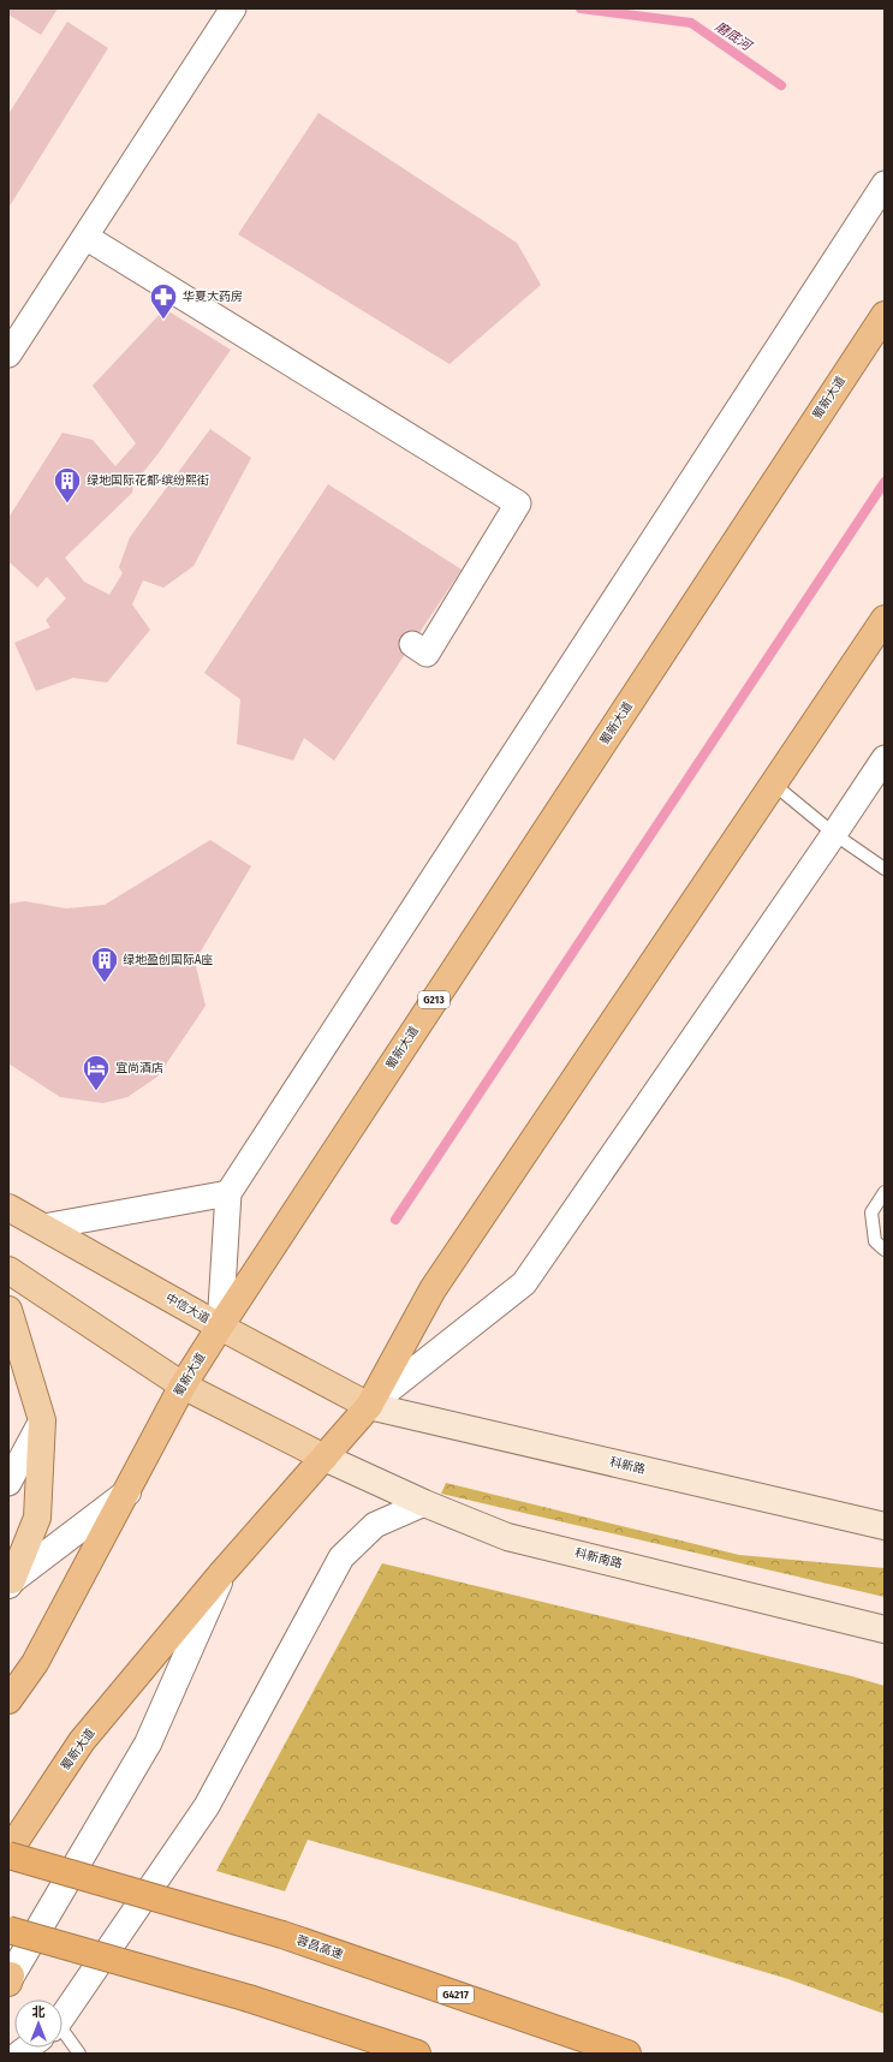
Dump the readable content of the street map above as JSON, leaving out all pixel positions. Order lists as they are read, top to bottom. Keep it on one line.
{"streets":{"highway":["蜀新大道","G213","蓉昌高速","G4217"],"main road":["中信大道","科新路","科新南路"]},"crossings":[["蜀新大道","中信大道"],["蜀新大道","科新路"],["蜀新大道","科新南路"],["蜀新大道","蓉昌高速"],["中信大道","科新路"]],"water":["磨底河"],"places":{"pharmacy":["华夏大药房"],"building":["绿地国际花都·缤纷熙街","绿地盈创国际A座"],"hotel":["宜尚酒店"]},"north":"top"}
